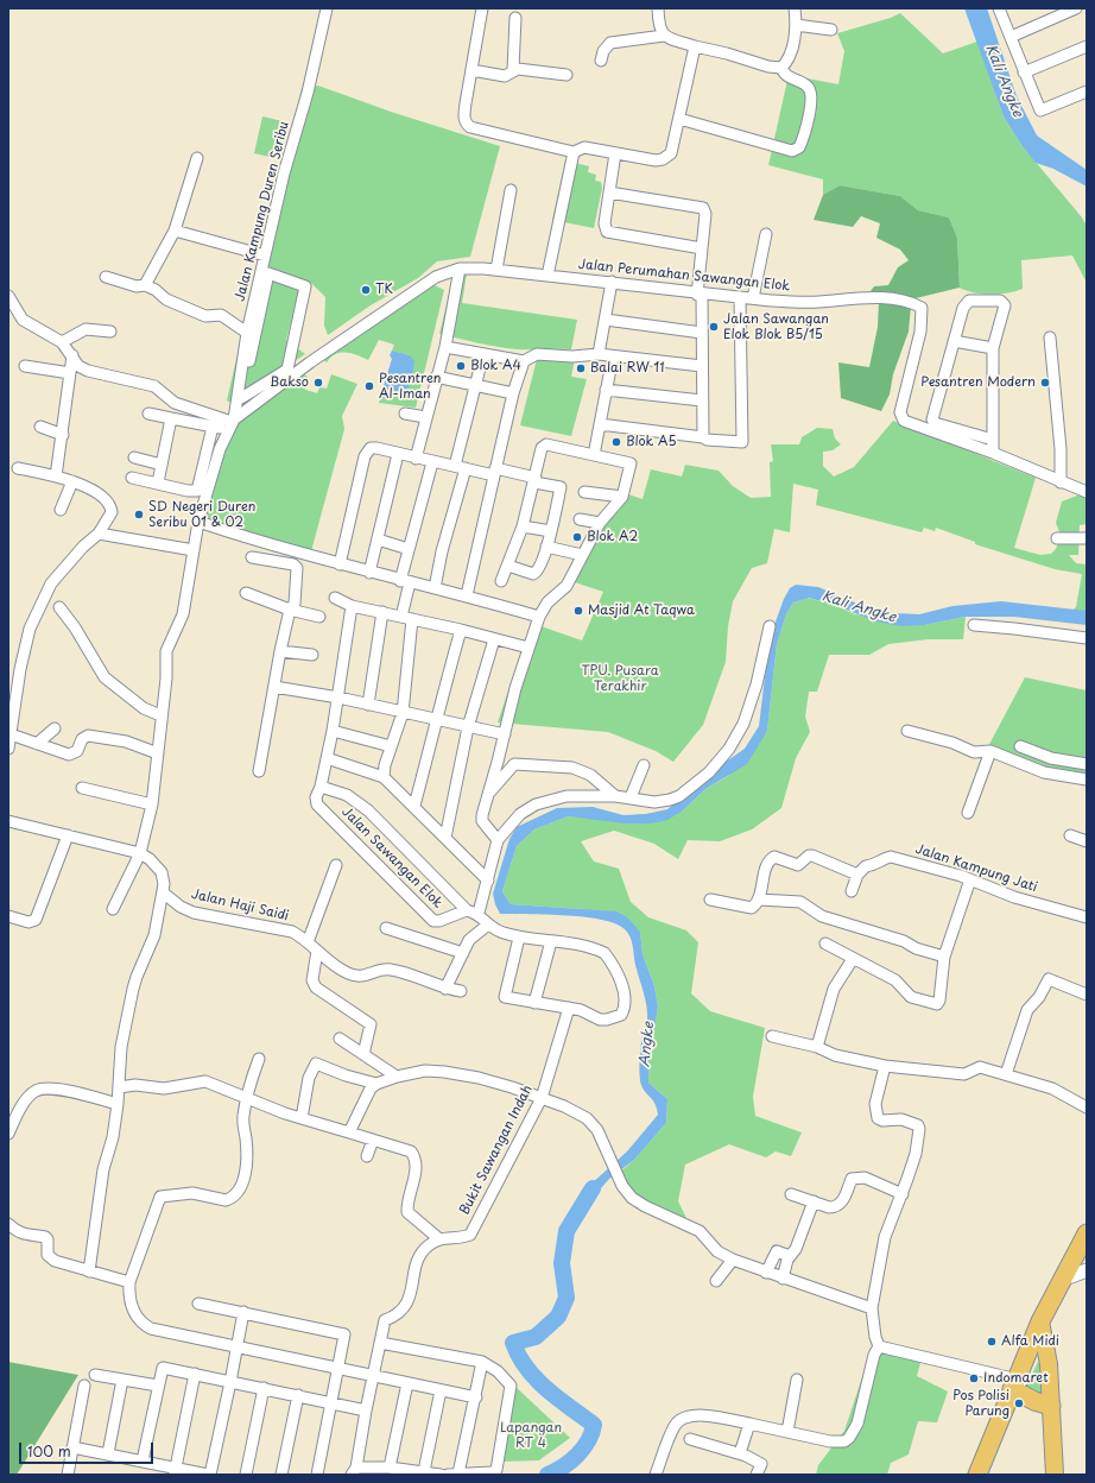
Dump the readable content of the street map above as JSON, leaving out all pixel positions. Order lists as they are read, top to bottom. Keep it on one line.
{"streets":{"street":["Jalan Kampung Duren Seribu","Jalan Perumahan Sawangan Elok","Jalan Sawangan Elok","Jalan Kampung Jati","Jalan Haji Saidi","Bukit Sawangan Indah"]},"crossings":[["Jalan Kampung Duren Seribu","Jalan Perumahan Sawangan Elok"]],"water":["Kali Angke","Angke"],"parks":["TPU. Pusara Terakhir","Lapangan RT 4"],"places":["TK","Jalan Sawangan Elok Blok B5/15","Blok A4","Balai RW 11","Bakso","Pesantren Modern","Pesantren Al-Iman","Blok A5","SD Negeri Duren Seribu 01 & 02","Blok A2","Masjid At Taqwa","Alfa Midi","Indomaret","Pos Polisi Parung"],"scale_bar":"100 m"}
